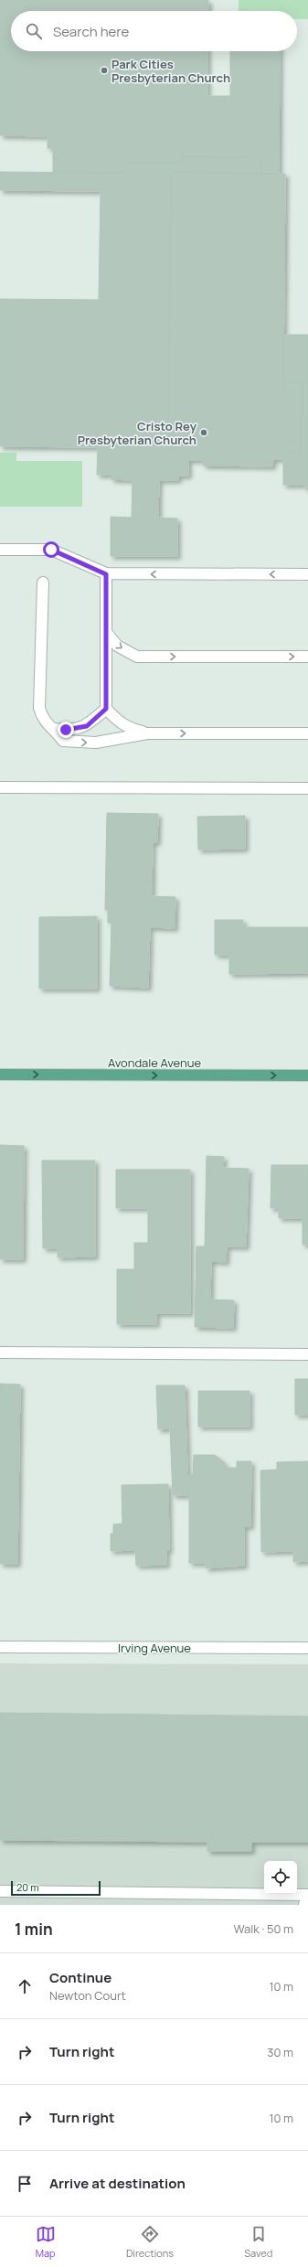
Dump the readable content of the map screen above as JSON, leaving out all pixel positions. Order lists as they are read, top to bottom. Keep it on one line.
{"streets":{"main road":["Avondale Avenue"],"street":["Irving Avenue"]},"one_way":["Avondale Avenue"],"places":["Park Cities Presbyterian Church","Cristo Rey Presbyterian Church"],"scale_bar":"20 m","page":{"search":"Search here","scale":"20 m","heading":["1 min","Walk · 50 m"],"list":[["Continue","Newton Court","10 m"],["Turn right","30 m"],["Turn right","10 m"],"Arrive at destination"],"nav":["Map","Directions","Saved"]}}
